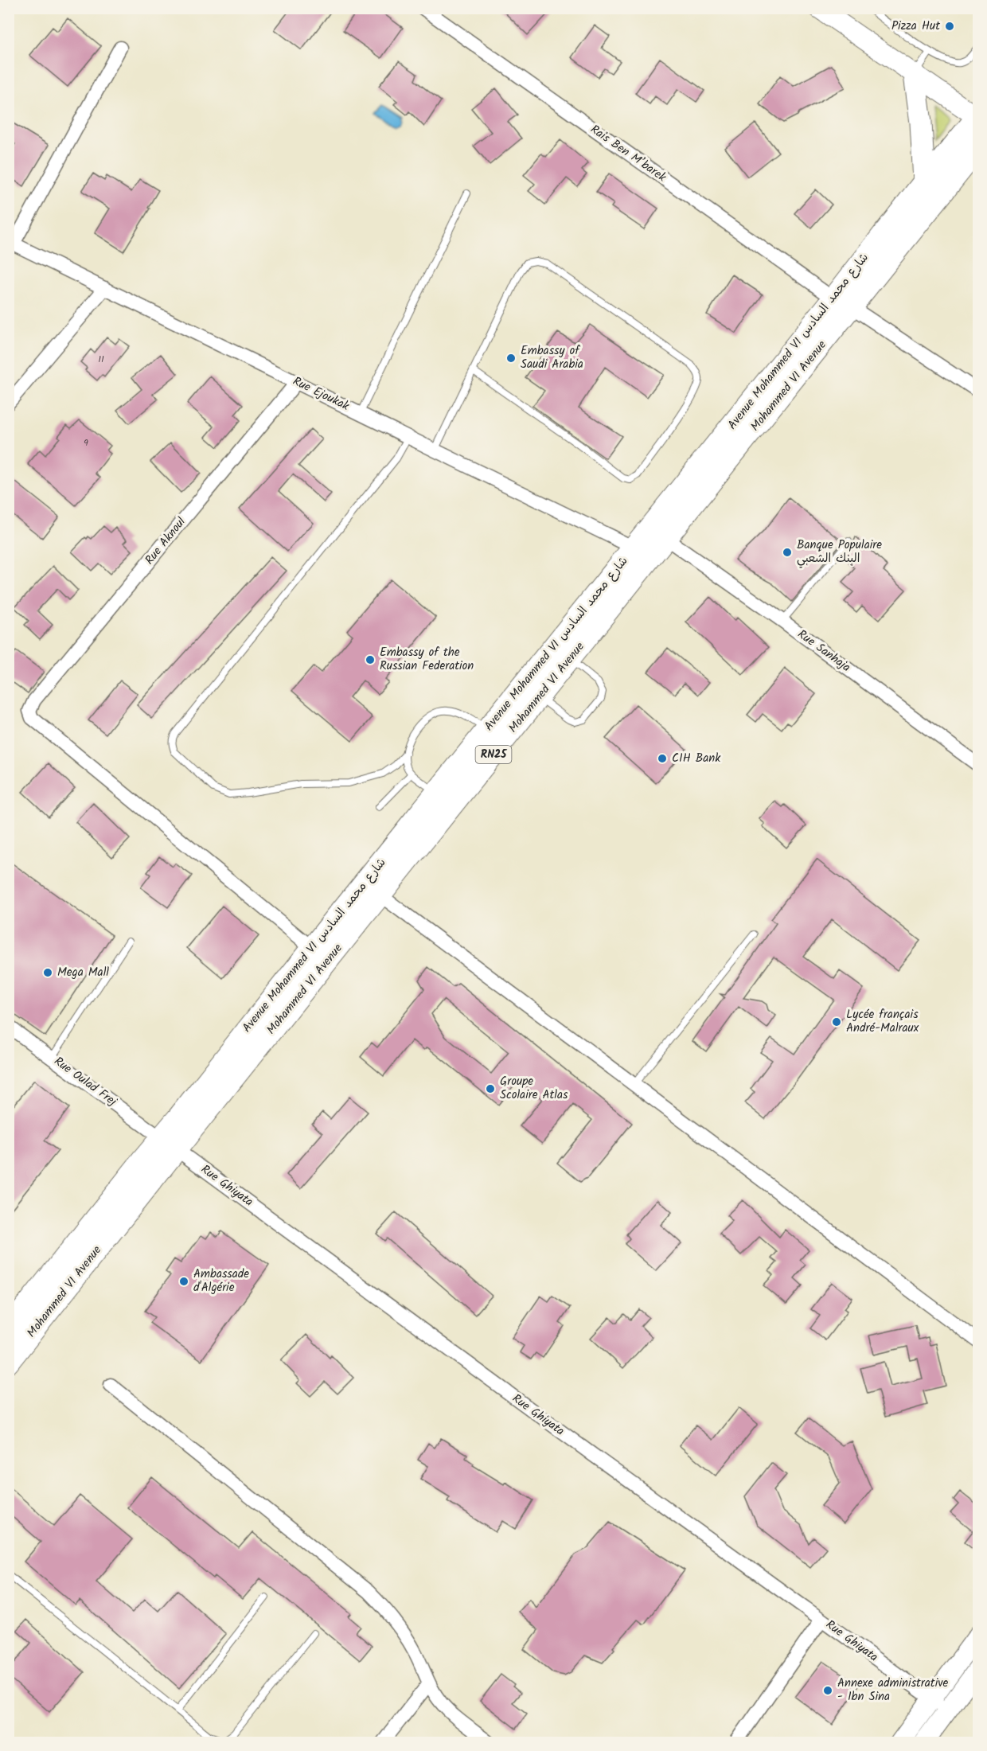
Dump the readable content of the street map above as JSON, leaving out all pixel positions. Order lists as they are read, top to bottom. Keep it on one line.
{"streets":{"main road":["Avenue Mohammed VI شارع محمد السادس","Mohammed VI Avenue","RN25"],"street":["Rais Ben M’barek","Rue Ejoukak","Rue Aknoul","Rue Sanhaja","Rue Oulad Frej","Rue Ghiyata"]},"crossings":[["Rais Ben M’barek","Avenue Mohammed VI شارع محمد السادس"],["Rais Ben M’barek","Mohammed VI Avenue"],["Avenue Mohammed VI شارع محمد السادس","Mohammed VI Avenue"],["Avenue Mohammed VI شارع محمد السادس","Rue Ejoukak"],["Avenue Mohammed VI شارع محمد السادس","Rue Aknoul"],["Avenue Mohammed VI شارع محمد السادس","Rue Oulad Frej"],["Avenue Mohammed VI شارع محمد السادس","Rue Ghiyata"],["Mohammed VI Avenue","Rue Sanhaja"],["Mohammed VI Avenue","Rue Oulad Frej"],["Mohammed VI Avenue","Rue Ghiyata"],["Rue Ejoukak","Rue Aknoul"],["Rue Oulad Frej","Rue Ghiyata"]],"places":["Pizza Hut","Embassy of Saudi Arabia","Banque Populaire البنك الشعبي","Embassy of the Russian Federation","CIH Bank","Mega Mall","Lycée français André-Malraux","Groupe Scolaire Atlas","Ambassade d'Algérie","Annexe administrative - Ibn Sina"],"house_numbers":["11","9"]}
